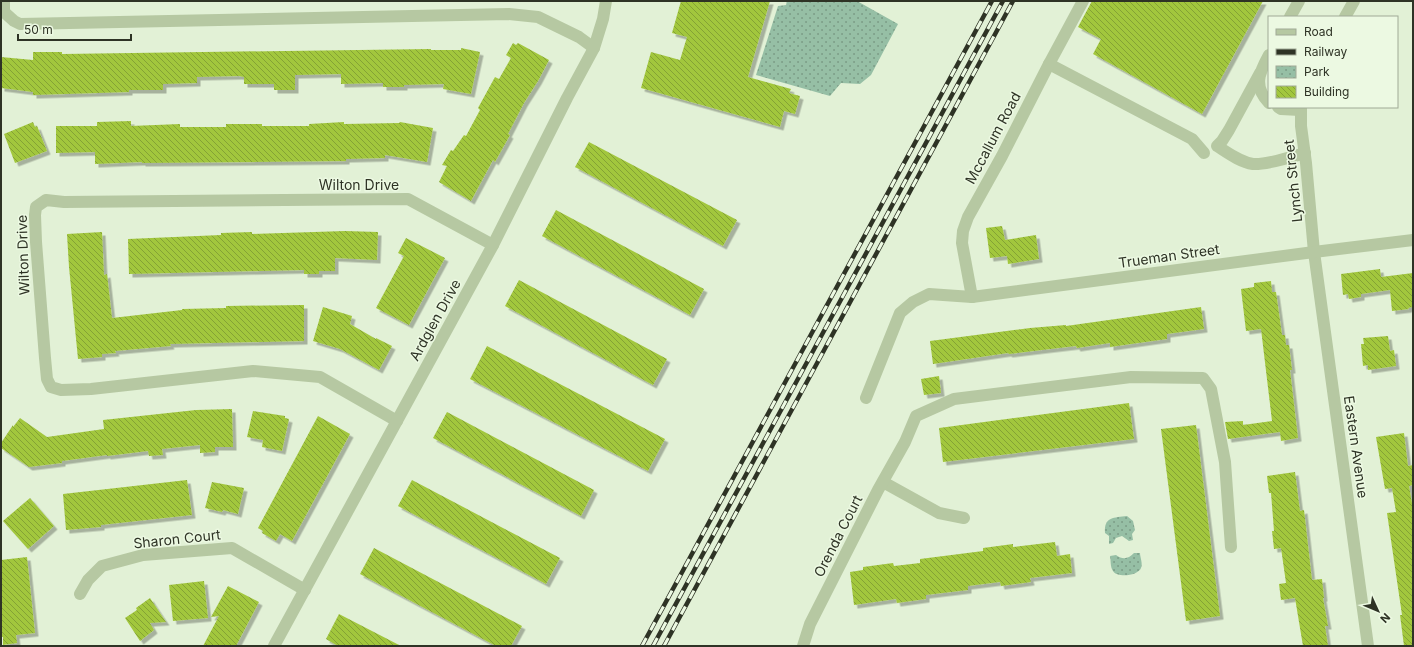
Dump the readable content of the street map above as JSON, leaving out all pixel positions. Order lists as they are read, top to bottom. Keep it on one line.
{"streets":{"street":["Mccallum Road","Lynch Street","Wilton Drive","Trueman Street","Ardglen Drive","Eastern Avenue","Orenda Court","Sharon Court"]},"crossings":[["Mccallum Road","Trueman Street"],["Lynch Street","Trueman Street"],["Lynch Street","Eastern Avenue"],["Wilton Drive","Ardglen Drive"],["Trueman Street","Eastern Avenue"],["Ardglen Drive","Sharon Court"]],"legend":["Road","Railway","Park","Building"],"scale_bar":"50 m","north":"bottom right"}
